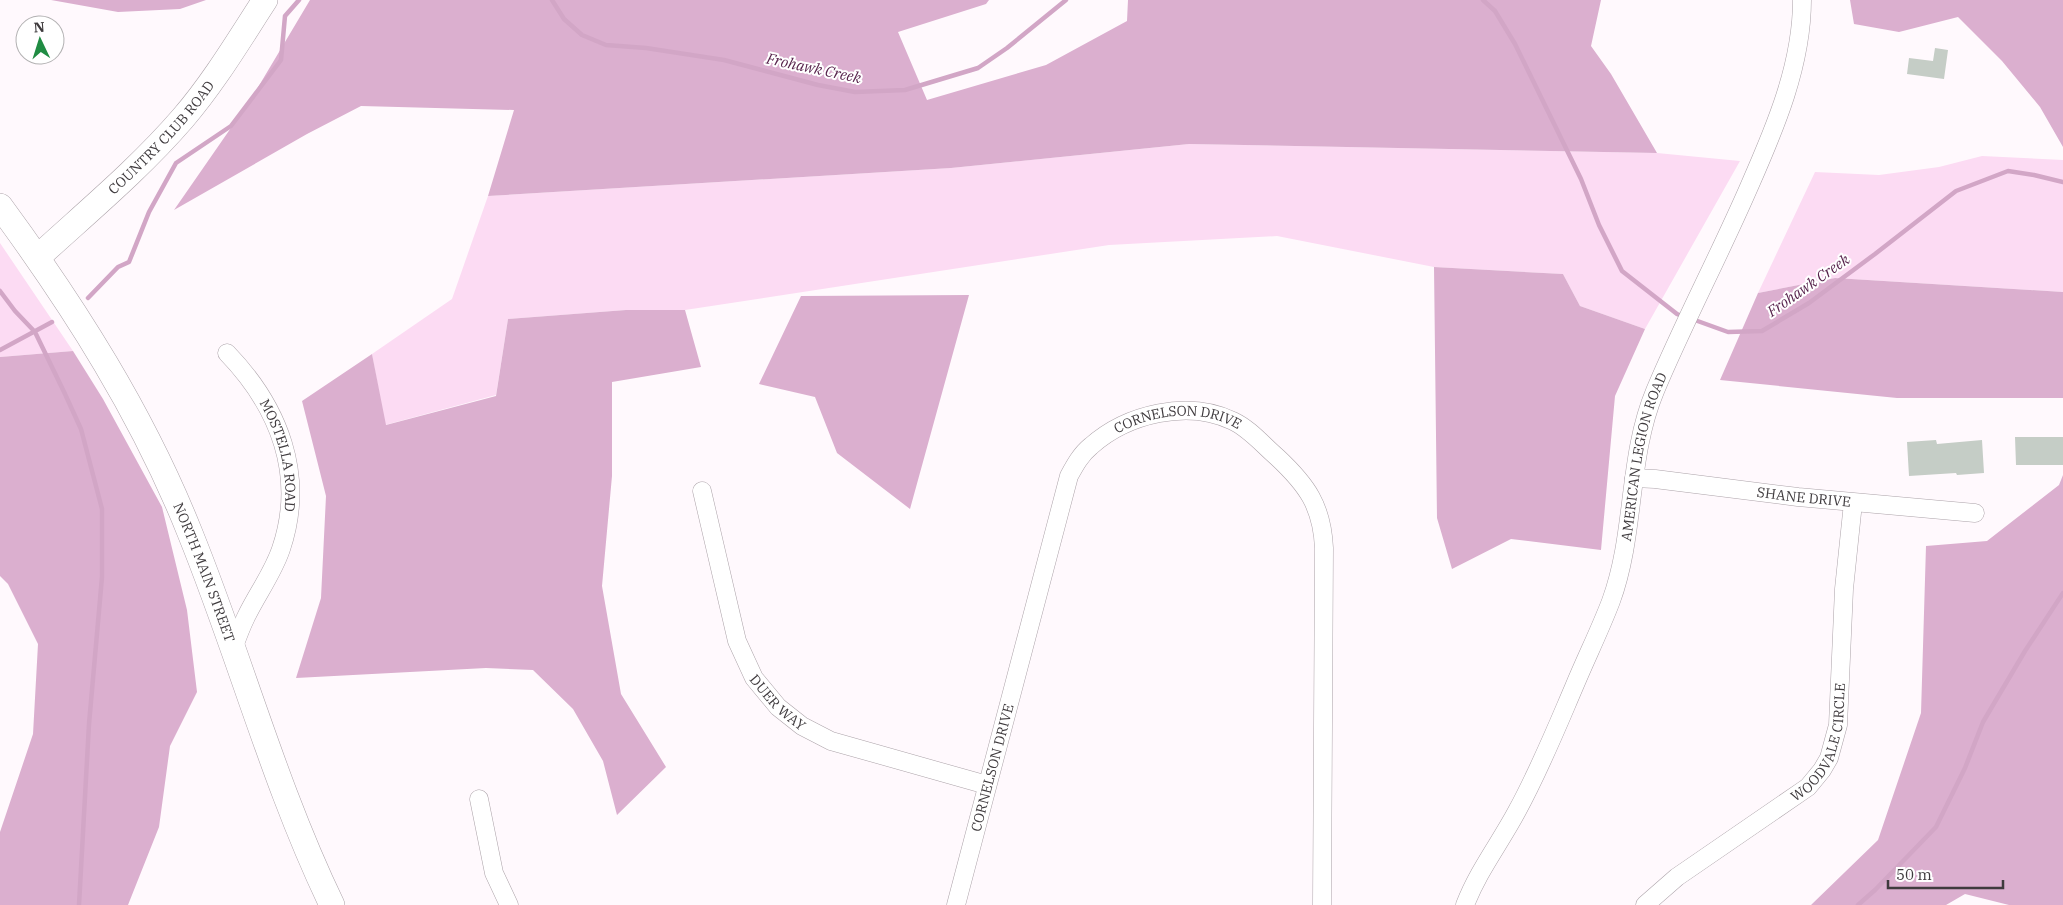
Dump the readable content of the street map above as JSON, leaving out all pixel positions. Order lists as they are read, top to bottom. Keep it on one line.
{"streets":{"main road":["COUNTRY CLUB ROAD","NORTH MAIN STREET"],"street":["CORNELSON DRIVE","MOSTELLA ROAD","AMERICAN LEGION ROAD","SHANE DRIVE","DUER WAY","WOODVALE CIRCLE"]},"crossings":[["COUNTRY CLUB ROAD","NORTH MAIN STREET"],["CORNELSON DRIVE","DUER WAY"],["MOSTELLA ROAD","NORTH MAIN STREET"],["AMERICAN LEGION ROAD","SHANE DRIVE"],["SHANE DRIVE","WOODVALE CIRCLE"]],"water":["Frohawk Creek"],"scale_bar":"50 m","north":"top"}
